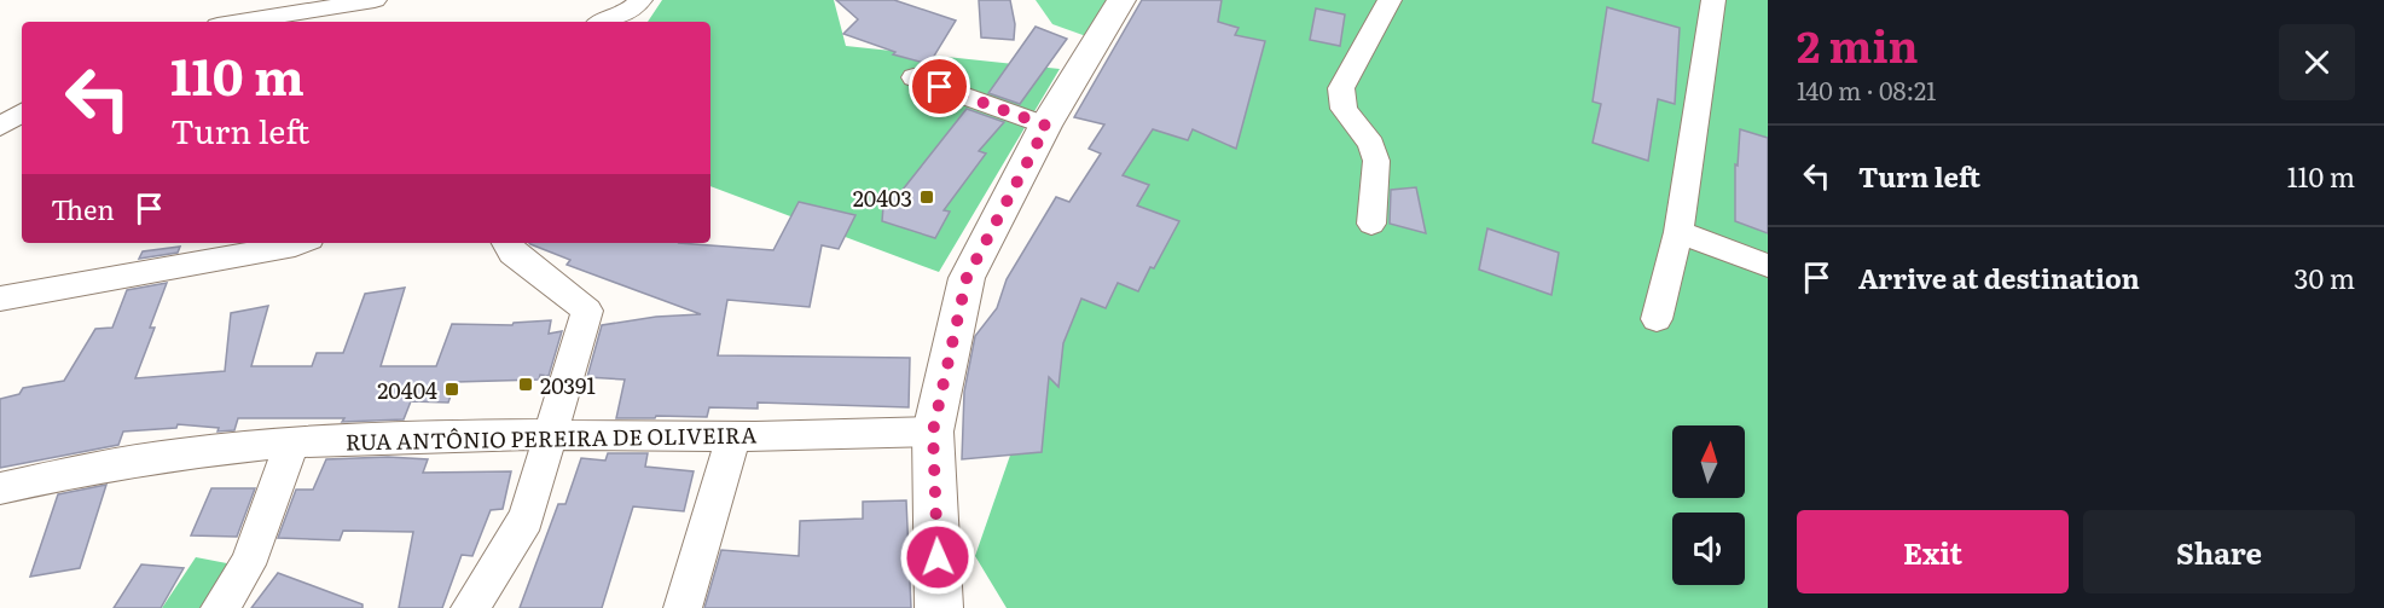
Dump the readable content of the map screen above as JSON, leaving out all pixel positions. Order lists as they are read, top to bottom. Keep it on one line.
{"streets":{"street":["RUA ANTÔNIO PEREIRA DE OLIVEIRA"]},"places":{"transit":["20403","20391","20404"]},"north":"top","page":{"heading":["2 min","140 m · 08:21"],"turn":["110 m","Turn left"],"list":[{"name":"Turn left","value":"110 m"},{"name":"Arrive at destination","value":"30 m"}],"then":"Then","buttons":["Exit","Share"]}}
